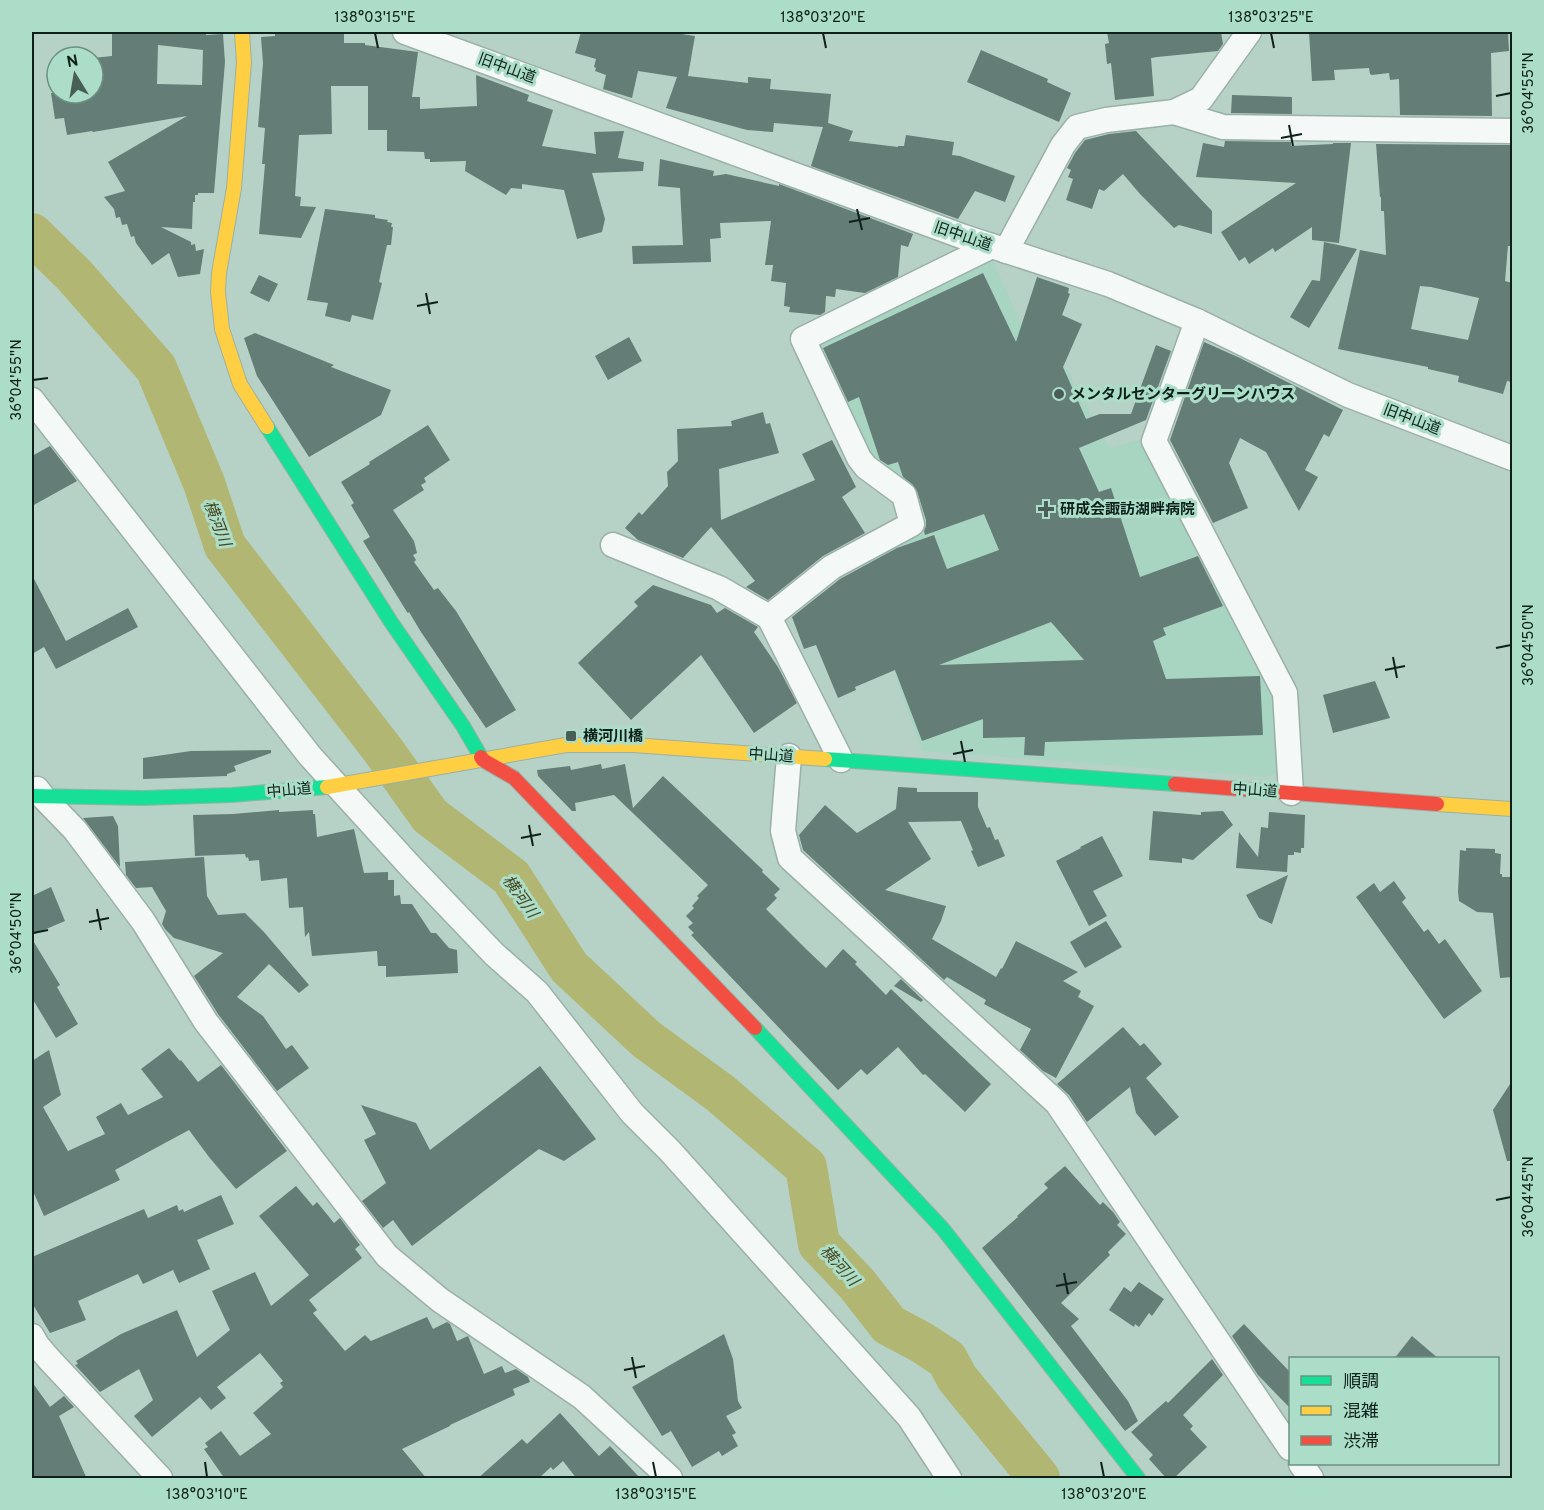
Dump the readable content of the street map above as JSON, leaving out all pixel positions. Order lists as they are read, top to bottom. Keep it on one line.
{"streets":{"main road":["中山道"],"street":["旧中山道"]},"water":["横河川"],"places":{"other":["メンタルセンターグリーンハウス"],"health":["研成会諏訪湖畔病院"],"transit":["横河川橋"]},"legend":["順調","混雑","渋滞"],"north":"top","coordinates":["138°03'15\"E","138°03'20\"E","138°03'25\"E","36°04'55\"N","36°04'50\"N","36°04'45\"N","138°03'10\"E"]}
